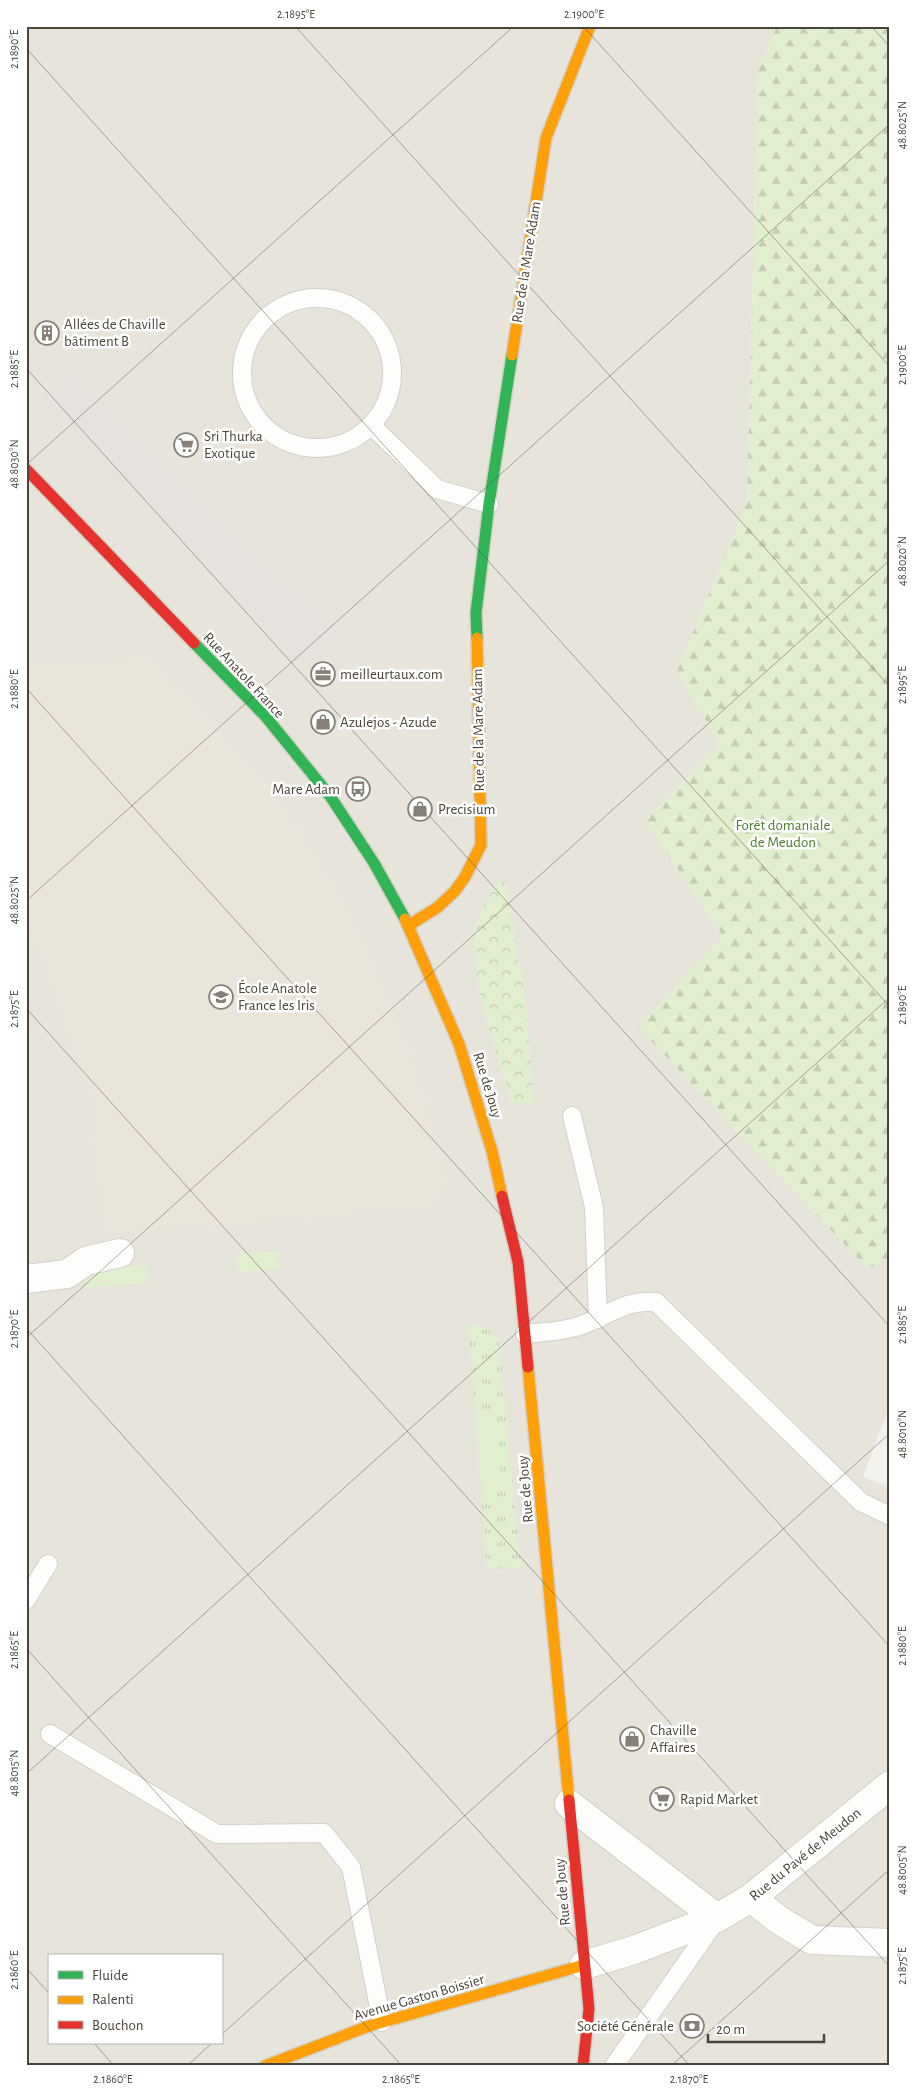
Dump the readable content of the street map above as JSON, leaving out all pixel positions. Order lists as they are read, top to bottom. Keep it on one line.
{"streets":{"main road":["Rue de la Mare Adam","Rue Anatole France","Rue de Jouy","Avenue Gaston Boissier"],"street":["Rue du Pavé de Meudon"]},"crossings":[["Rue de la Mare Adam","Rue Anatole France"],["Rue de la Mare Adam","Rue de Jouy"],["Rue Anatole France","Rue de Jouy"],["Rue de Jouy","Rue du Pavé de Meudon"],["Rue de Jouy","Avenue Gaston Boissier"],["Rue du Pavé de Meudon","Avenue Gaston Boissier"]],"parks":["Forêt domaniale de Meudon"],"places":{"building":["Allées de Chaville bâtiment B"],"supermarket":["Sri Thurka Exotique","Rapid Market"],"office":["meilleurtaux.com"],"shop":["Azulejos - Azude","Precisium","Chaville Affaires"],"bus stop":["Mare Adam"],"school or university":["École Anatole France les Iris"],"bank":["Société Générale"]},"legend":["Fluide","Ralenti","Bouchon"],"scale_bar":"20 m","coordinates":["2.1895°E","2.1900°E","2.1890°E","48.8025°N","2.1885°E","48.8030°N","48.8020°N","2.1880°E","2.1875°E","2.1870°E","48.8010°N","2.1865°E","48.8015°N","48.8005°N","2.1860°E"]}
